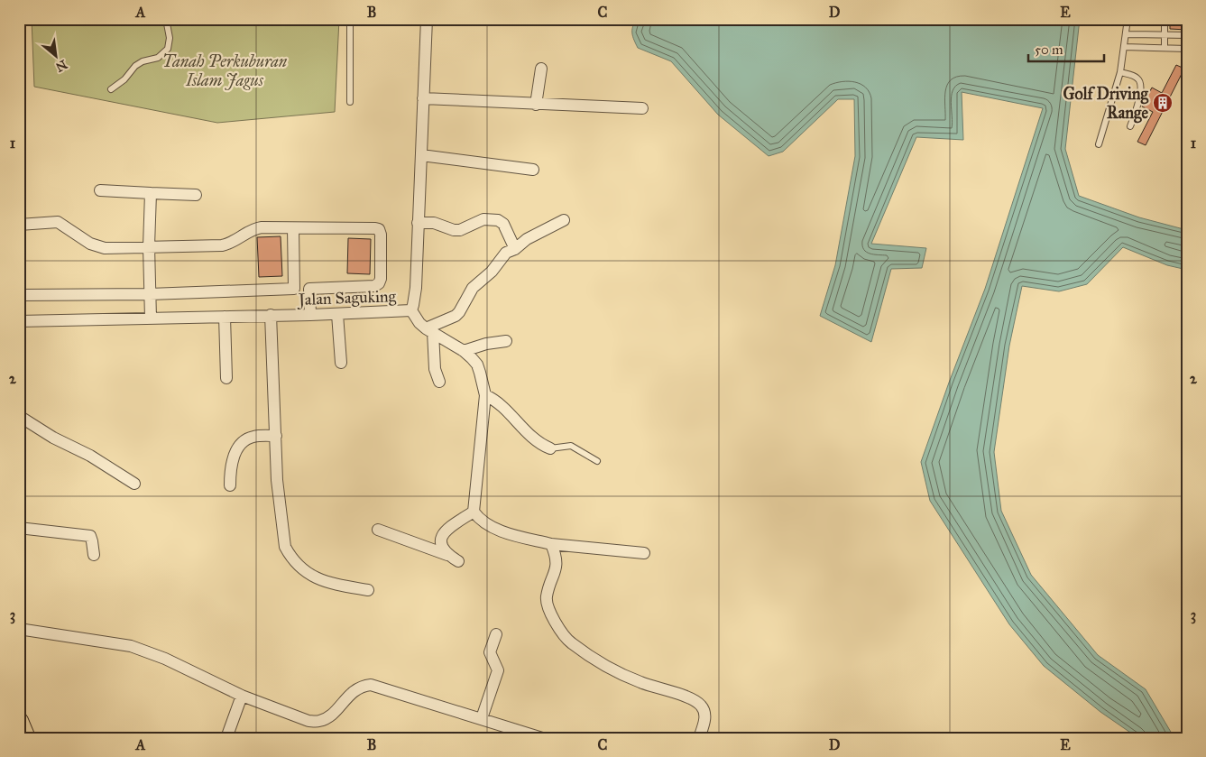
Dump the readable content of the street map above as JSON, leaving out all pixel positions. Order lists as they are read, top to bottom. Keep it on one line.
{"streets":{"street":["Jalan Saguking"]},"parks":["Tanah Perkuburan Islam Jagus"],"places":{"building":["Golf Driving Range"]},"scale_bar":"50 m","north":"bottom right","grid":{"columns":["A","B","C","D","E"],"rows":["1","2","3"]}}
